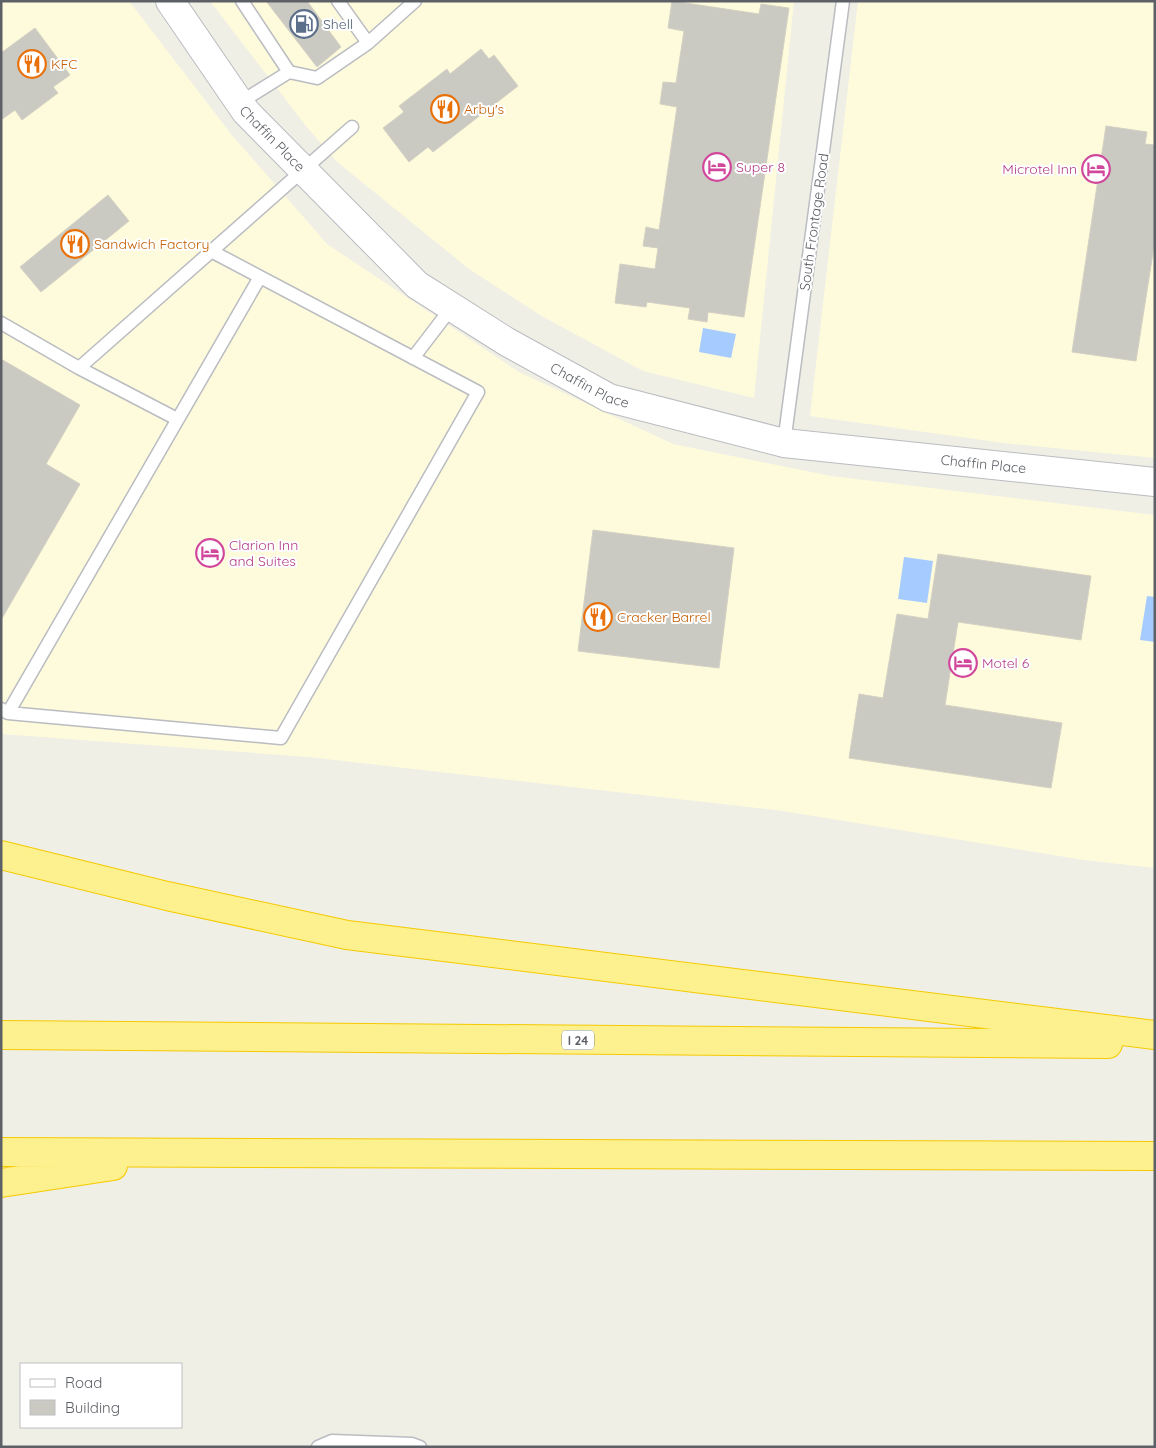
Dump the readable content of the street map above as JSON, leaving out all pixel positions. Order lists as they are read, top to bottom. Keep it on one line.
{"streets":{"highway":["I 24"],"street":["Chaffin Place"],"lane":["South Frontage Road"]},"crossings":[["Chaffin Place","South Frontage Road"]],"places":{"fuel station":["Shell"],"restaurant":["KFC","Arby's","Sandwich Factory","Cracker Barrel"],"hotel":["Super 8","Microtel Inn","Clarion Inn and Suites","Motel 6"]},"legend":["Road","Building"]}
